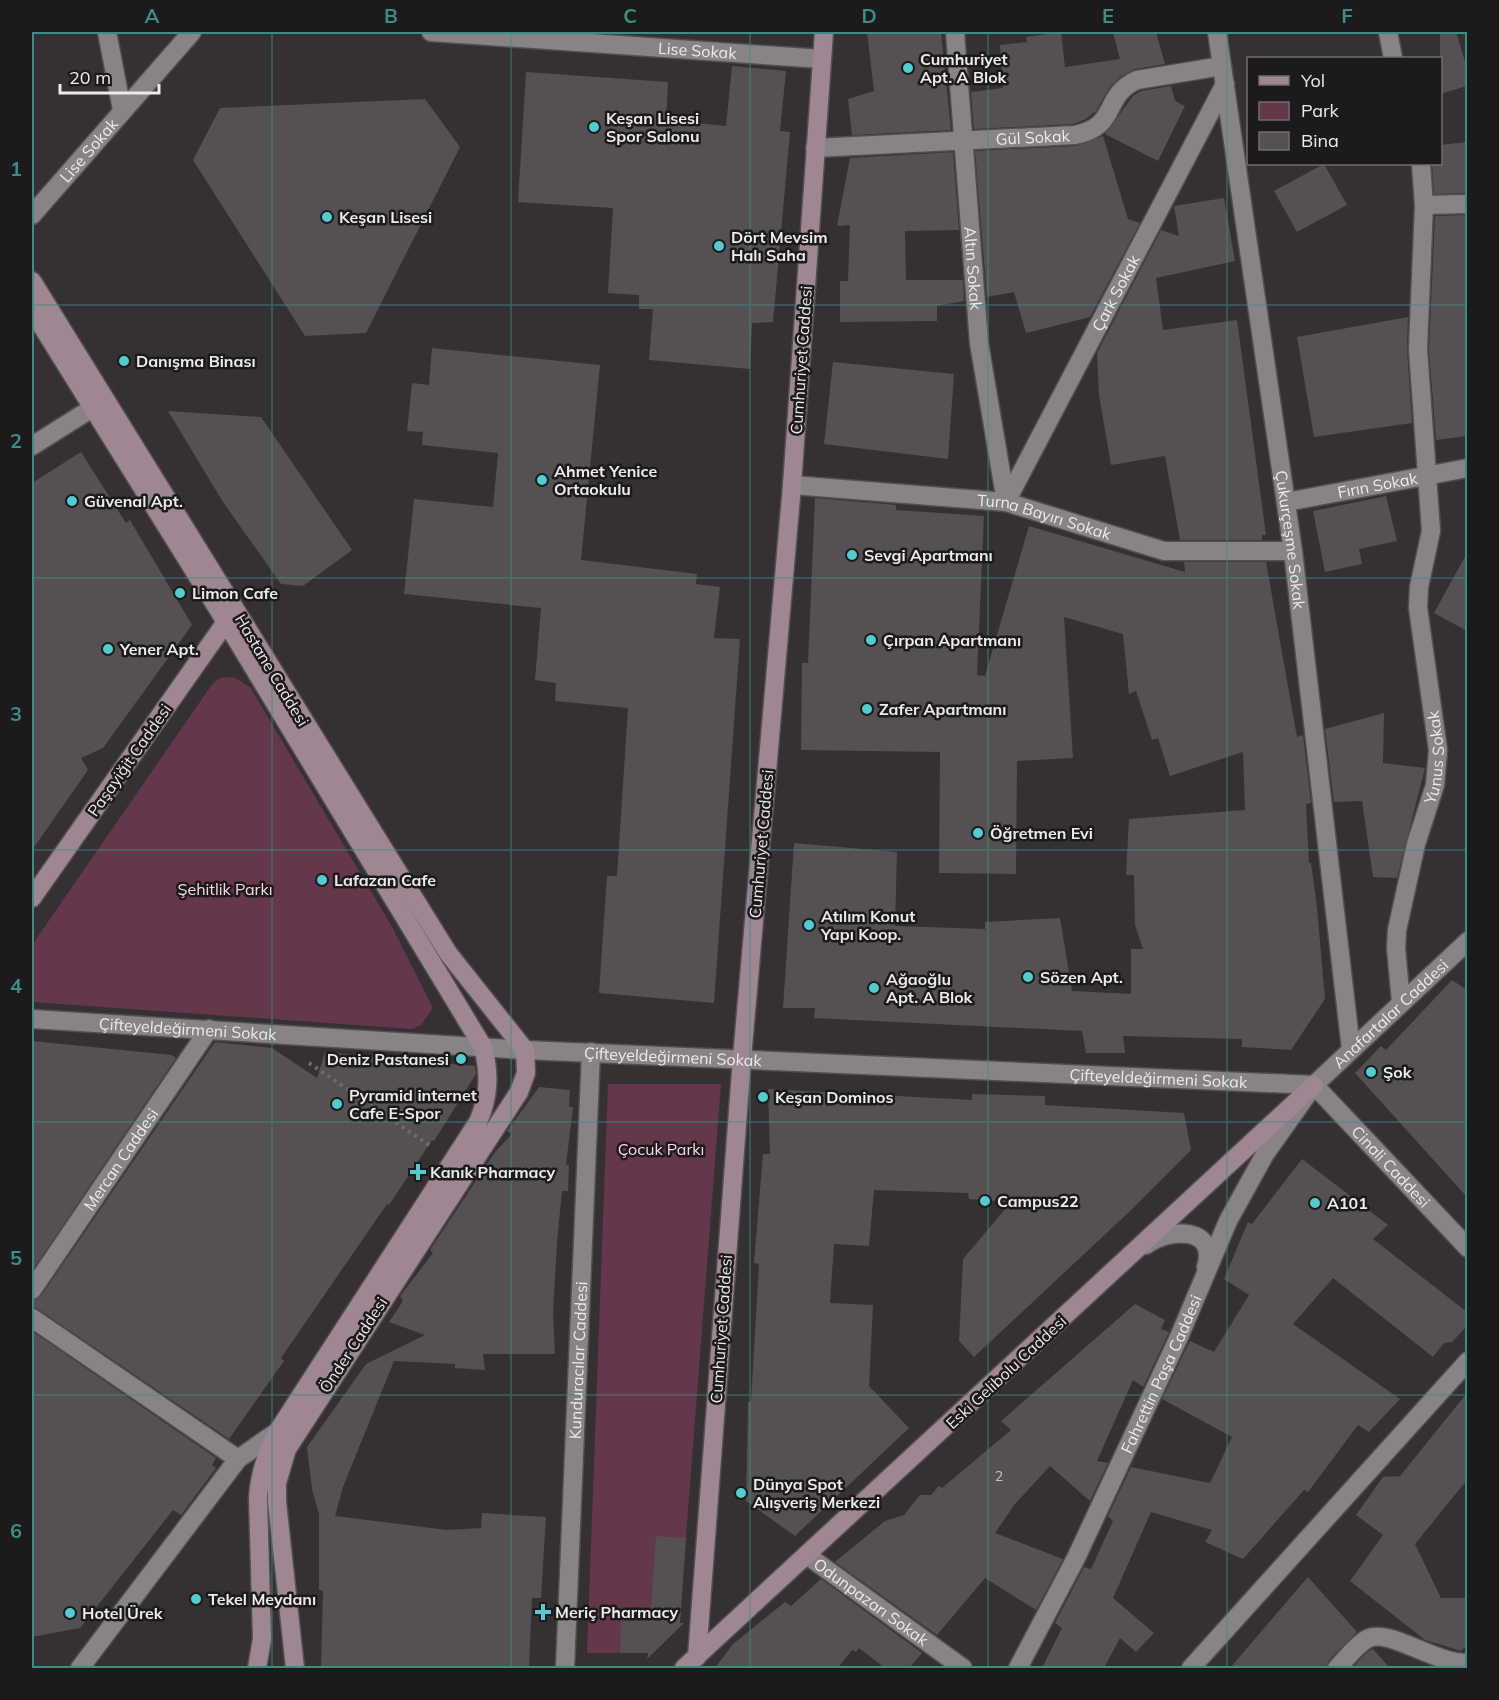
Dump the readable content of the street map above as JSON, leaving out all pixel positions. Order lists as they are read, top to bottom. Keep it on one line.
{"streets":{"main road":["Cumhuriyet Caddesi","Hastane Caddesi","Paşayiğit Caddesi","Önder Caddesi","Eski Gelibolu Caddesi"],"street":["Lise Sokak","Gül Sokak","Altın Sokak","Çark Sokak","Fırın Sokak","Turna Bayırı Sokak","Çukurçeşme Sokak","Yunus Sokak","Anafartalar Caddesi","Çifteyeldeğirmeni Sokak","Mercan Caddesi","Cinali Caddesi","Kunduracılar Caddesi","Fahrettin Paşa Caddesi","Odunpazarı Sokak"]},"crossings":[["Lise Sokak","Cumhuriyet Caddesi"],["Gül Sokak","Altın Sokak"],["Gül Sokak","Çark Sokak"],["Gül Sokak","Cumhuriyet Caddesi"],["Gül Sokak","Çukurçeşme Sokak"],["Altın Sokak","Çark Sokak"],["Altın Sokak","Turna Bayırı Sokak"],["Çark Sokak","Turna Bayırı Sokak"],["Çark Sokak","Çukurçeşme Sokak"],["Cumhuriyet Caddesi","Turna Bayırı Sokak"],["Cumhuriyet Caddesi","Çifteyeldeğirmeni Sokak"],["Cumhuriyet Caddesi","Eski Gelibolu Caddesi"],["Fırın Sokak","Çukurçeşme Sokak"],["Fırın Sokak","Yunus Sokak"],["Turna Bayırı Sokak","Çukurçeşme Sokak"],["Çukurçeşme Sokak","Anafartalar Caddesi"],["Hastane Caddesi","Paşayiğit Caddesi"],["Hastane Caddesi","Çifteyeldeğirmeni Sokak"],["Hastane Caddesi","Önder Caddesi"],["Yunus Sokak","Anafartalar Caddesi"],["Anafartalar Caddesi","Çifteyeldeğirmeni Sokak"],["Anafartalar Caddesi","Cinali Caddesi"],["Anafartalar Caddesi","Eski Gelibolu Caddesi"],["Anafartalar Caddesi","Fahrettin Paşa Caddesi"],["Çifteyeldeğirmeni Sokak","Mercan Caddesi"],["Çifteyeldeğirmeni Sokak","Cinali Caddesi"],["Çifteyeldeğirmeni Sokak","Önder Caddesi"],["Çifteyeldeğirmeni Sokak","Kunduracılar Caddesi"],["Çifteyeldeğirmeni Sokak","Eski Gelibolu Caddesi"],["Çifteyeldeğirmeni Sokak","Fahrettin Paşa Caddesi"],["Cinali Caddesi","Eski Gelibolu Caddesi"],["Cinali Caddesi","Fahrettin Paşa Caddesi"],["Eski Gelibolu Caddesi","Fahrettin Paşa Caddesi"],["Eski Gelibolu Caddesi","Odunpazarı Sokak"]],"parks":["Şehitlik Parkı","Çocuk Parkı"],"places":{"other":["Cumhuriyet Apt. A Blok","Keşan Lisesi Spor Salonu","Keşan Lisesi","Dört Mevsim Halı Saha","Danışma Binası","Ahmet Yenice Ortaokulu","Güvenal Apt.","Sevgi Apartmanı","Limon Cafe","Çırpan Apartmanı","Yener Apt.","Zafer Apartmanı","Öğretmen Evi","Lafazan Cafe","Atılım Konut Yapı Koop.","Sözen Apt.","Ağaoğlu Apt. A Blok","Deniz Pastanesi","Şok","Keşan Dominos","Pyramid internet Cafe E-Spor","Campus22","A101","Dünya Spot Alışveriş Merkezi","Tekel Meydanı","Hotel Ürek"],"health":["Kanık Pharmacy","Meriç Pharmacy"]},"house_numbers":["2"],"legend":["Yol","Park","Bina"],"scale_bar":"20 m","grid":{"columns":["A","B","C","D","E","F"],"rows":["1","2","3","4","5","6"]}}
